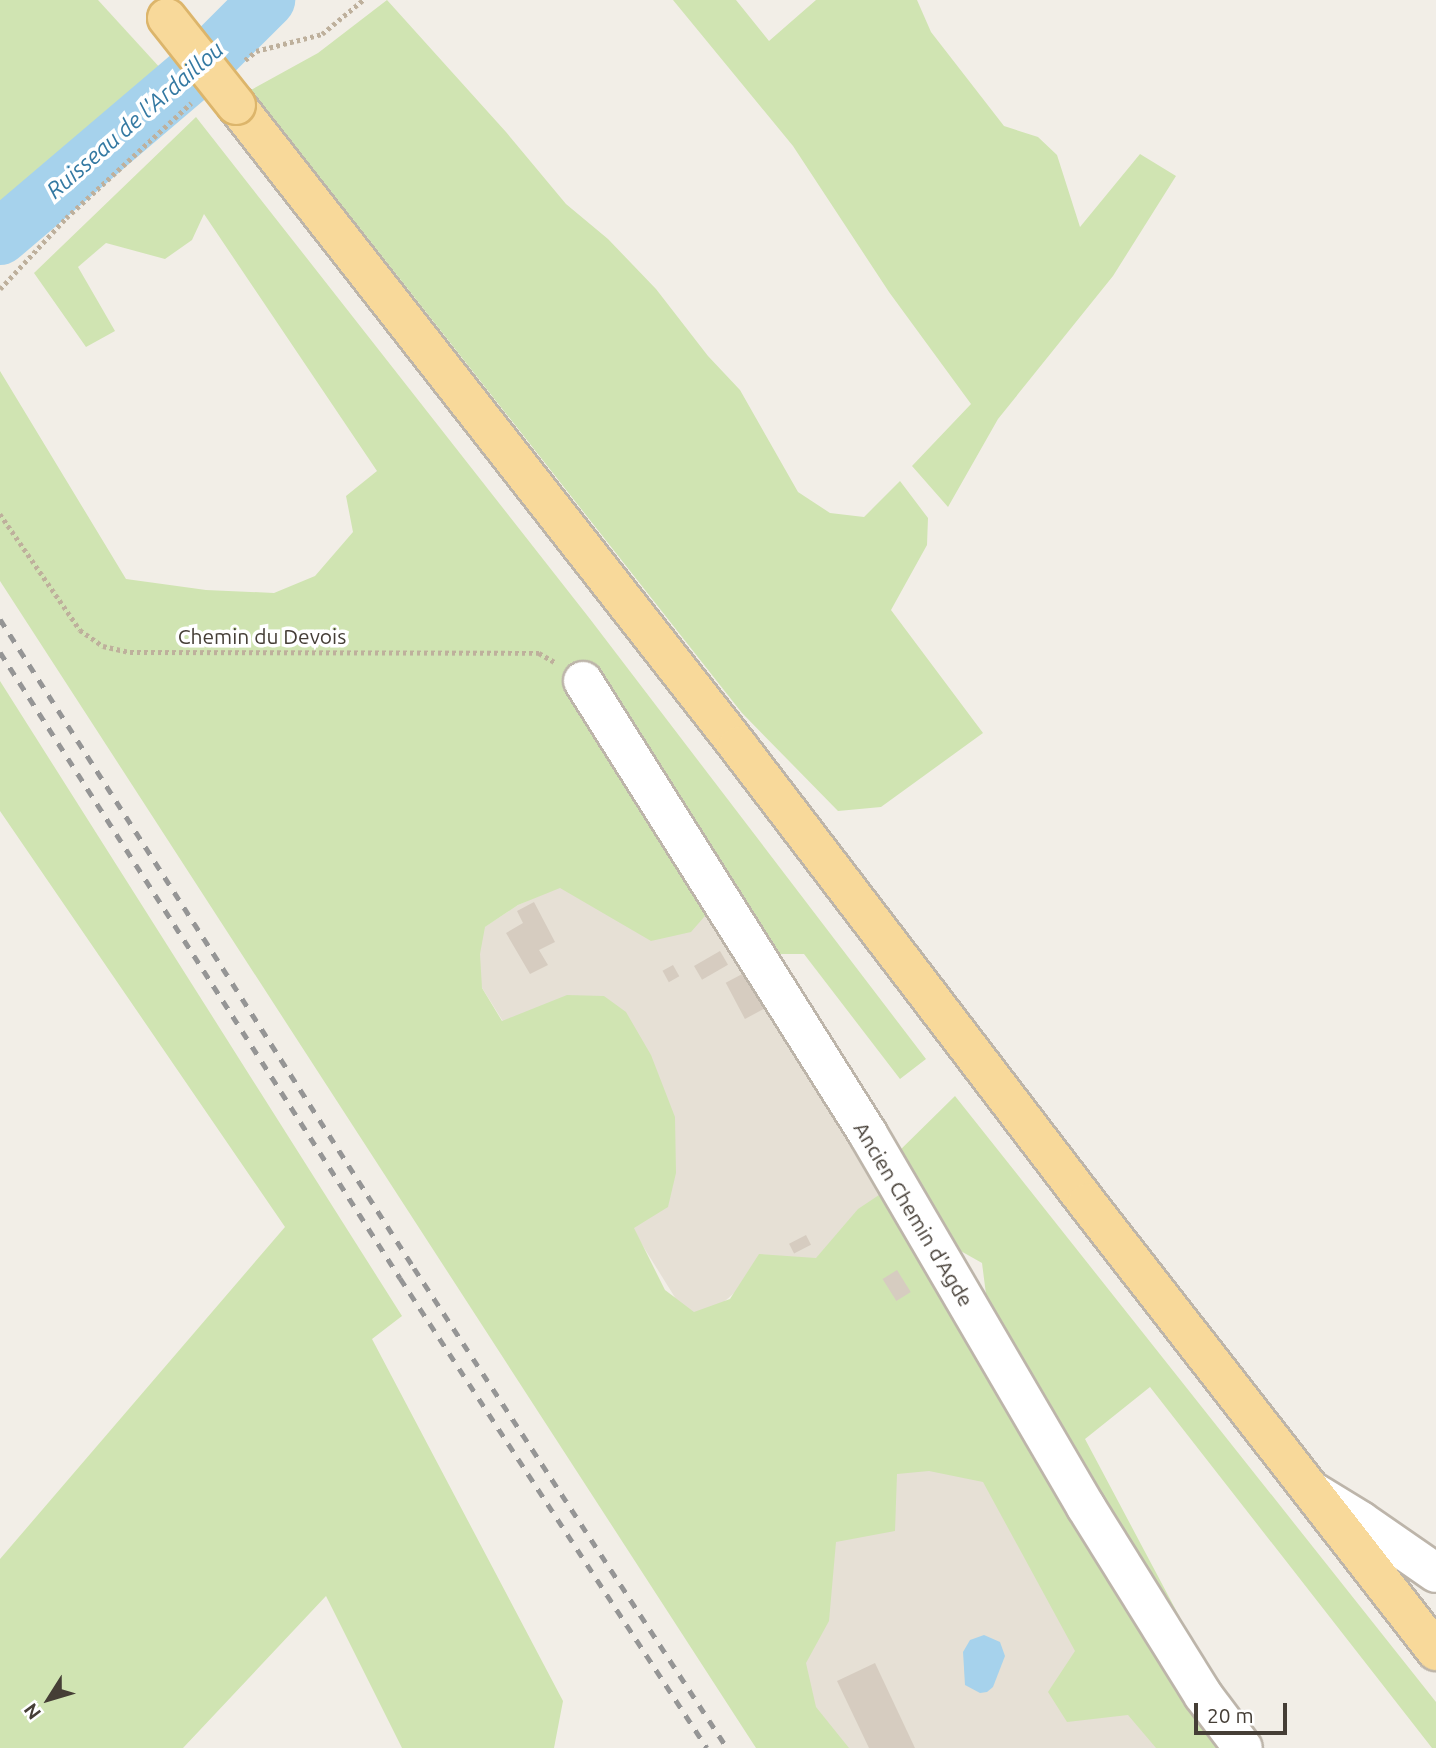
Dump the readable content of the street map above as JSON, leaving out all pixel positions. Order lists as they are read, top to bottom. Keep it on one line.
{"streets":{"street":["Ancien Chemin d'Agde"],"path":["Chemin du Devois"]},"crossings":[["Chemin du Devois","Ancien Chemin d'Agde"]],"water":["Ruisseau de l'Ardaillou"],"scale_bar":"20 m","north":"bottom left"}
